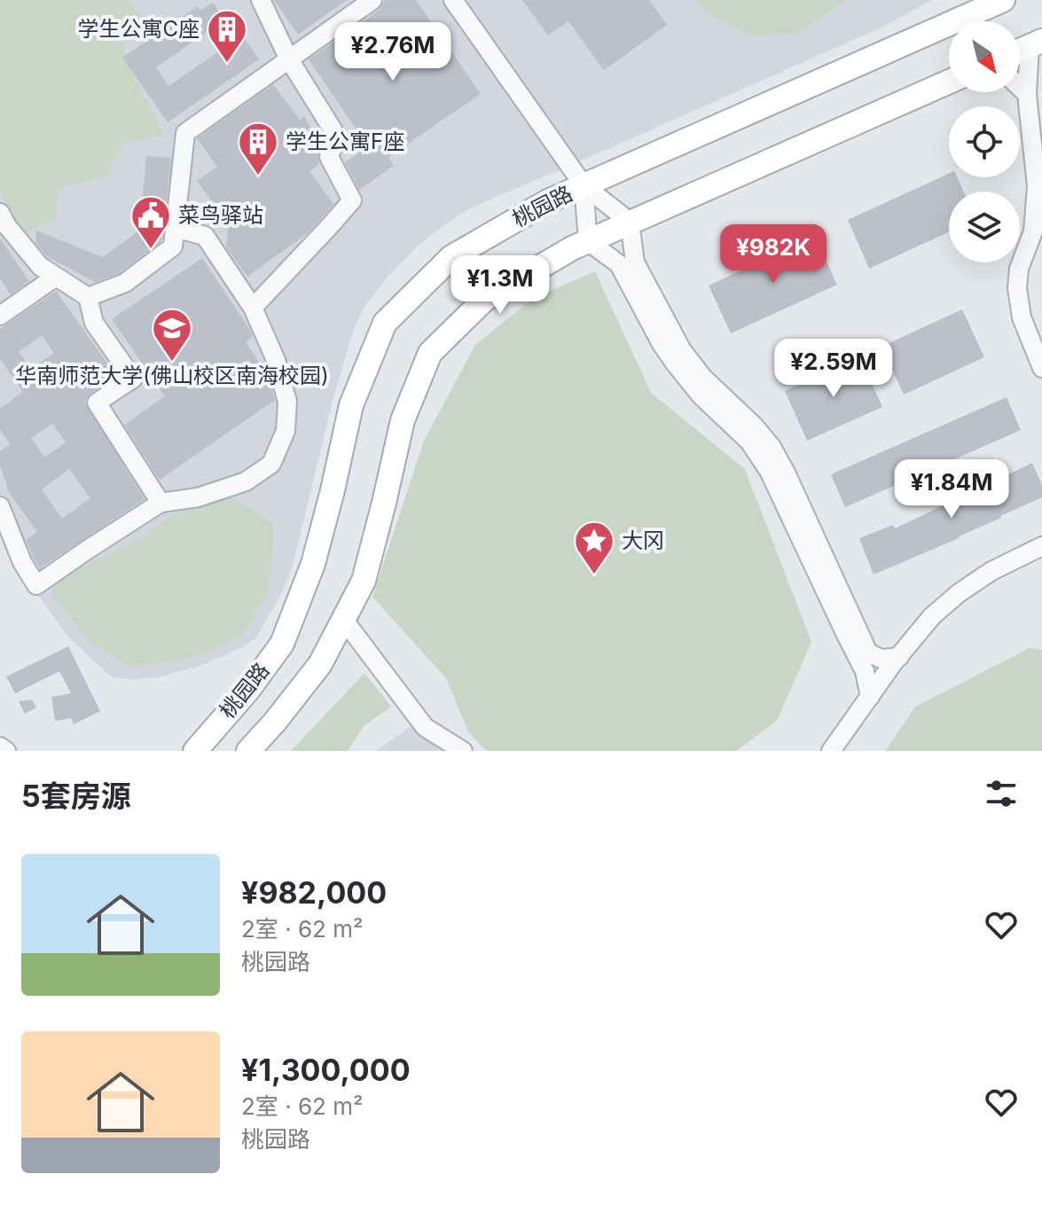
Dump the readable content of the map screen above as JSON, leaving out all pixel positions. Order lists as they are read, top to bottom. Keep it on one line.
{"streets":{"main road":["桃园路"]},"places":{"building":["学生公寓C座","学生公寓F座"],"public building":["菜鸟驿站"],"school or university":["华南师范大学(佛山校区南海校园)"],"place":["大冈"]},"north":"bottom right","page":{"price":["¥2.76M","¥982K","¥1.3M","¥2.59M","¥1.84M"],"heading":"5套房源","list":[{"name":"¥982,000","note":"2室 · 62 m² · 桃园路"},{"name":"¥1,300,000","note":"2室 · 62 m² · 桃园路"}]}}
